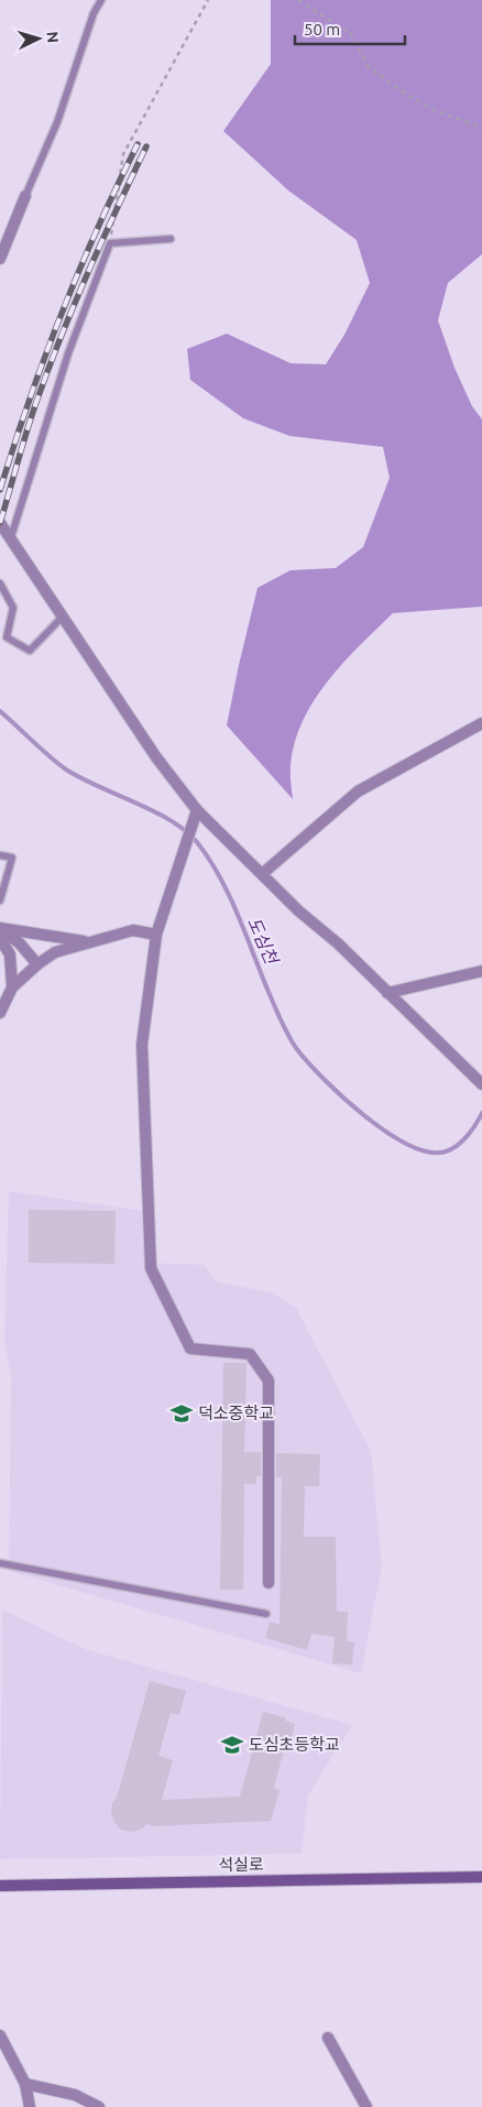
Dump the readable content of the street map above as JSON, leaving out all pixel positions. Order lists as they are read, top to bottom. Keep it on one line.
{"streets":{"street":["석실로"]},"water":["도심천"],"places":{"school or university":["덕소중학교","도심초등학교"]},"scale_bar":"50 m","north":"right"}
